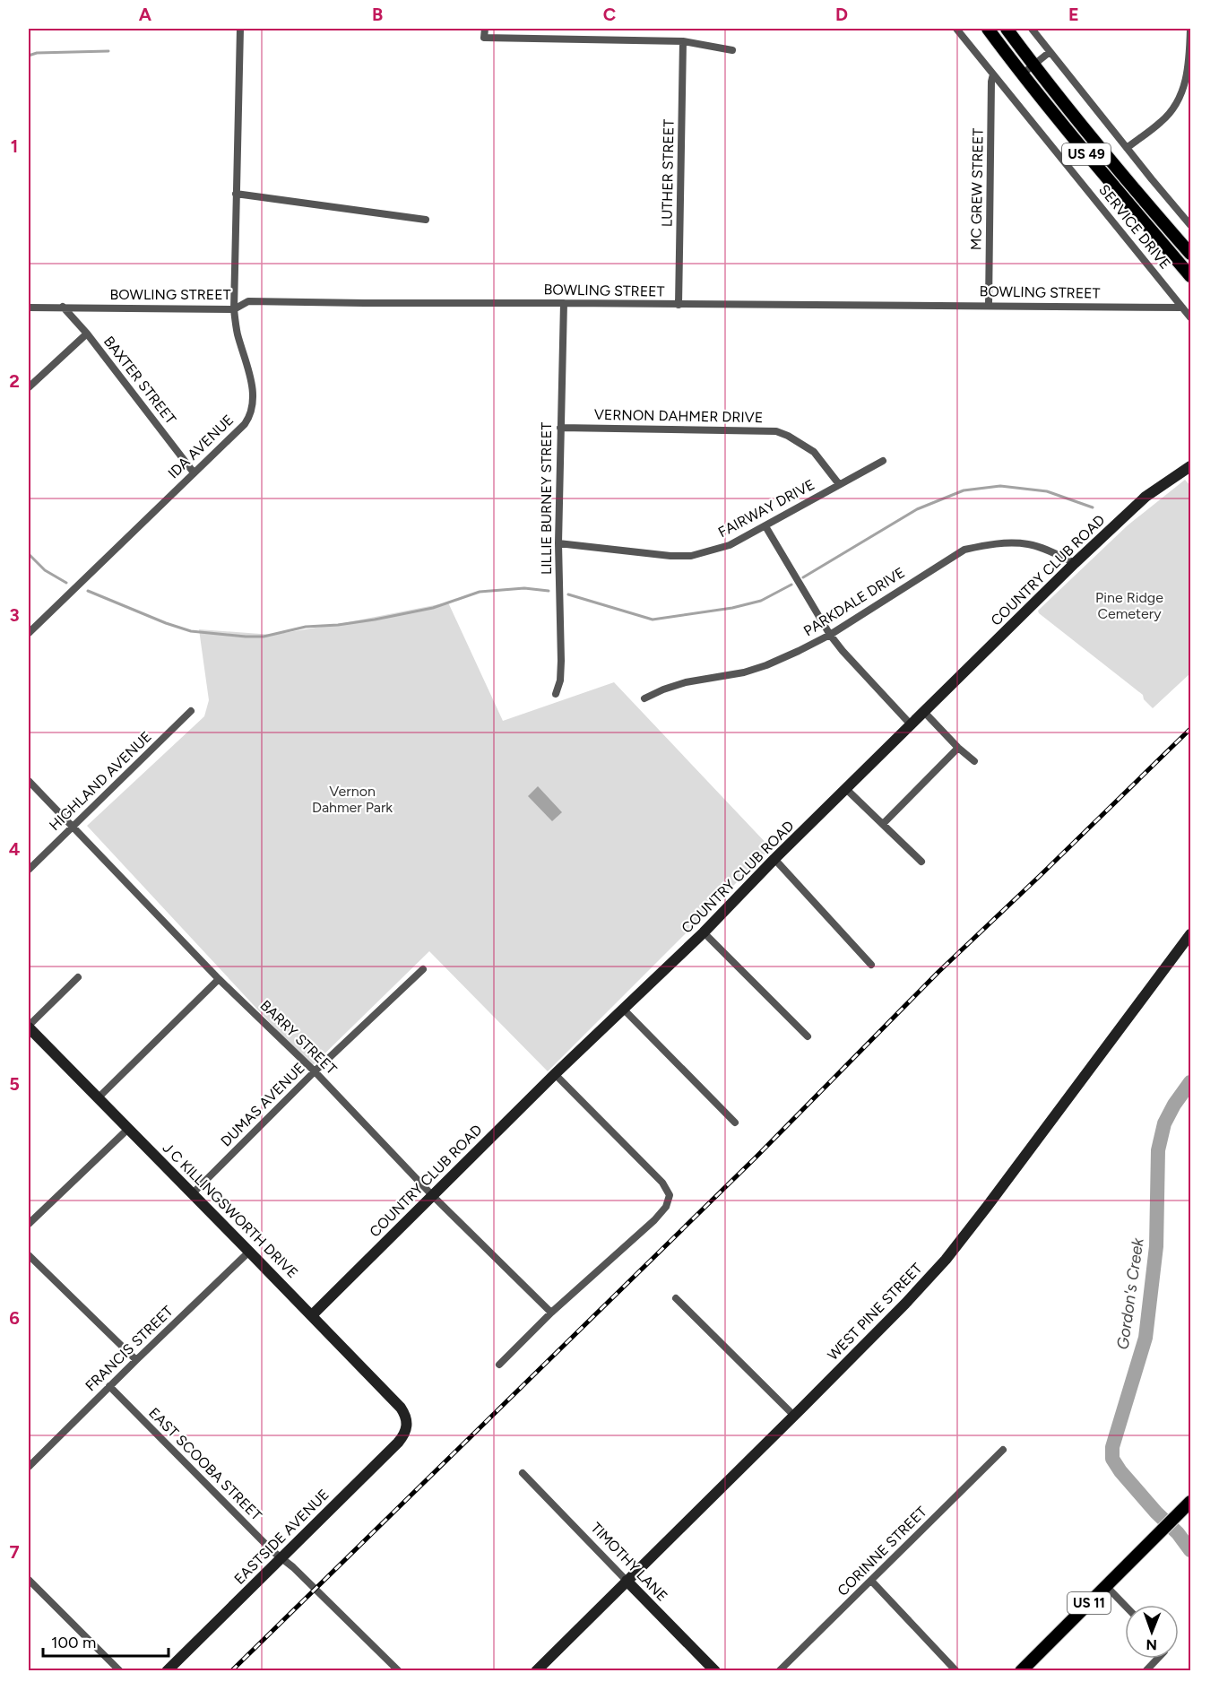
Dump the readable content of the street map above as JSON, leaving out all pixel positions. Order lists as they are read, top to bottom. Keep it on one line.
{"streets":{"main road":["US 49","US 11"],"street":["LUTHER STREET","MC GREW STREET","SERVICE DRIVE","BOWLING STREET","BAXTER STREET","VERNON DAHMER DRIVE","IDA AVENUE","LILLIE BURNEY STREET","FAIRWAY DRIVE","COUNTRY CLUB ROAD","PARKDALE DRIVE","HIGHLAND AVENUE","BARRY STREET","DUMAS AVENUE","J C KILLINGSWORTH DRIVE","WEST PINE STREET","FRANCIS STREET","EAST SCOOBA STREET","EASTSIDE AVENUE","CORINNE STREET","TIMOTHY LANE"]},"crossings":[["LUTHER STREET","BOWLING STREET"],["MC GREW STREET","SERVICE DRIVE"],["MC GREW STREET","BOWLING STREET"],["SERVICE DRIVE","BOWLING STREET"],["BOWLING STREET","BAXTER STREET"],["BOWLING STREET","IDA AVENUE"],["BOWLING STREET","LILLIE BURNEY STREET"],["BAXTER STREET","IDA AVENUE"],["VERNON DAHMER DRIVE","LILLIE BURNEY STREET"],["VERNON DAHMER DRIVE","FAIRWAY DRIVE"],["LILLIE BURNEY STREET","FAIRWAY DRIVE"],["COUNTRY CLUB ROAD","PARKDALE DRIVE"],["COUNTRY CLUB ROAD","BARRY STREET"],["COUNTRY CLUB ROAD","J C KILLINGSWORTH DRIVE"],["HIGHLAND AVENUE","BARRY STREET"],["BARRY STREET","DUMAS AVENUE"],["DUMAS AVENUE","J C KILLINGSWORTH DRIVE"],["J C KILLINGSWORTH DRIVE","FRANCIS STREET"],["J C KILLINGSWORTH DRIVE","EASTSIDE AVENUE"],["WEST PINE STREET","TIMOTHY LANE"],["FRANCIS STREET","EAST SCOOBA STREET"],["EAST SCOOBA STREET","EASTSIDE AVENUE"]],"water":["Gordon's Creek"],"parks":["Pine Ridge Cemetery","Vernon Dahmer Park"],"scale_bar":"100 m","north":"bottom","grid":{"columns":["A","B","C","D","E"],"rows":["1","2","3","4","5","6","7"]}}
